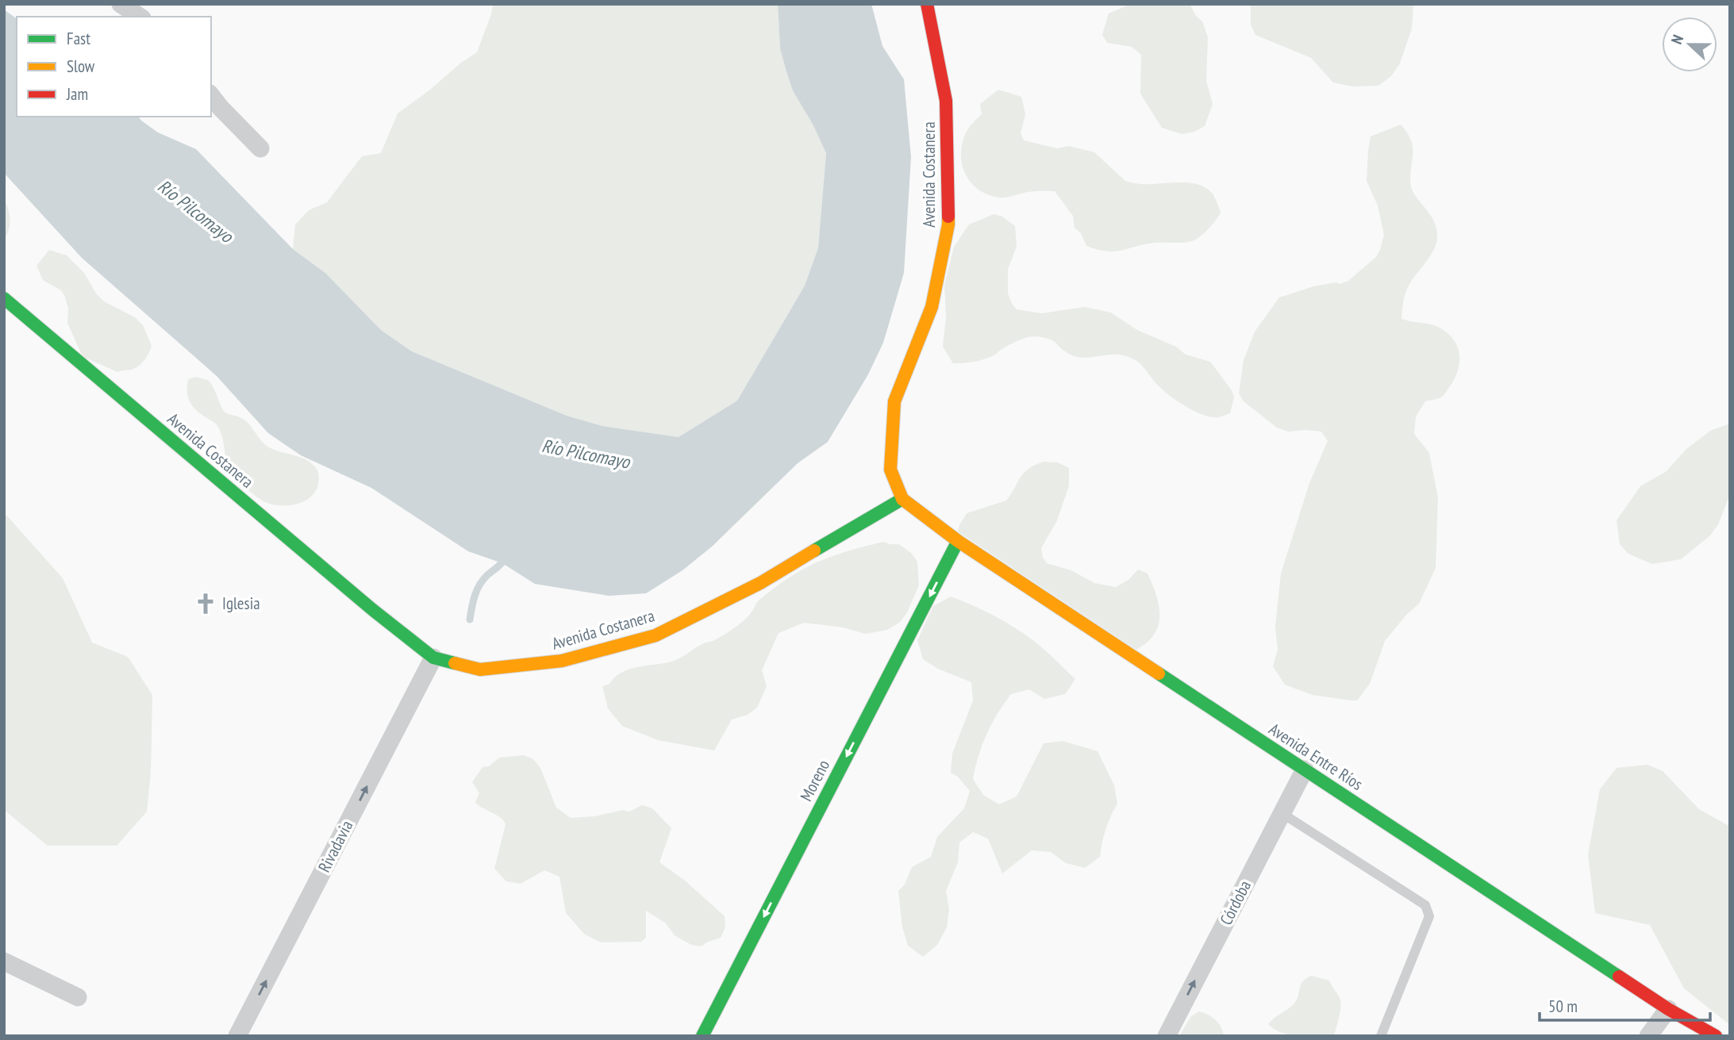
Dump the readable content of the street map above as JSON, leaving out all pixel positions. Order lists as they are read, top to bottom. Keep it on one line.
{"streets":{"street":["Avenida Costanera","Avenida Entre Ríos","Moreno","Rivadavia","Córdoba"]},"crossings":[["Avenida Costanera","Avenida Entre Ríos"],["Avenida Costanera","Rivadavia"],["Avenida Entre Ríos","Moreno"],["Avenida Entre Ríos","Córdoba"]],"one_way":["Moreno","Rivadavia","Córdoba"],"water":["Río Pilcomayo"],"places":{"church":["Iglesia"]},"legend":["Fast","Slow","Jam"],"scale_bar":"50 m","north":"left"}
